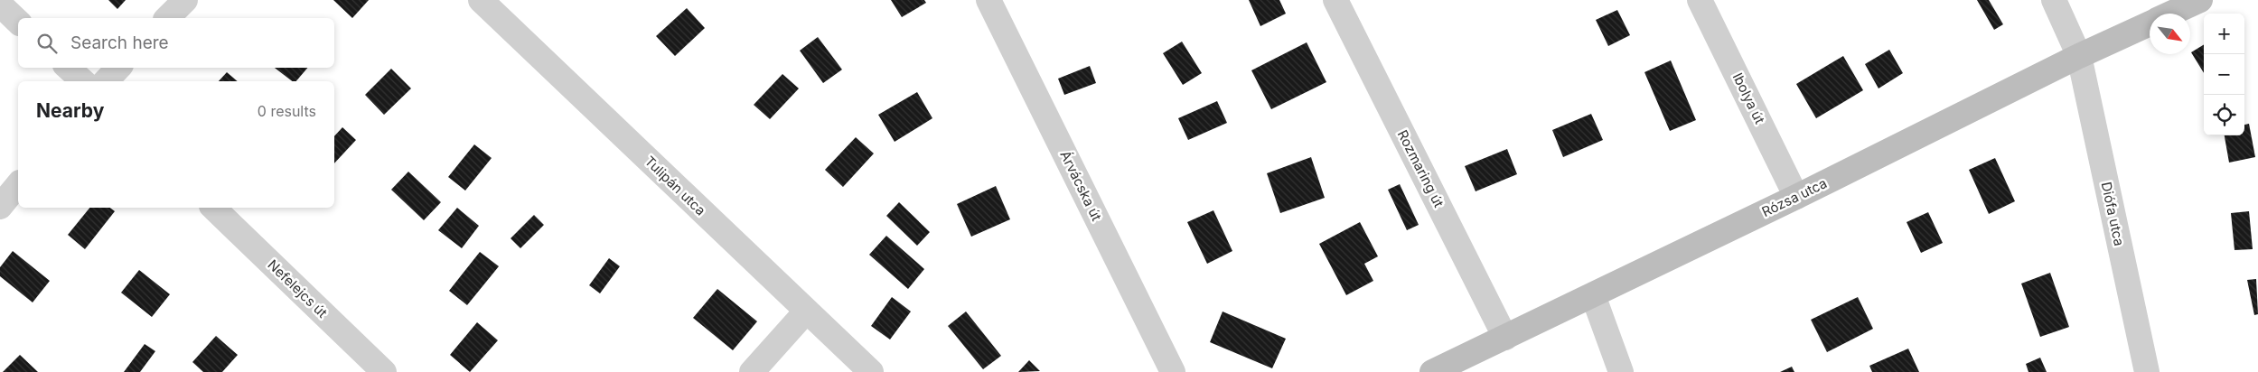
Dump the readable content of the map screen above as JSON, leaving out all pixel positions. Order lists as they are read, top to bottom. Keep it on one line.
{"streets":{"street":["Ibolya út","Rozmaring út","Tulipán utca","Árvácska út","Rózsa utca","Diófa utca","Nefelejcs út"]},"crossings":[["Ibolya út","Rózsa utca"],["Rozmaring út","Rózsa utca"],["Rózsa utca","Diófa utca"]],"north":"bottom right","page":{"map_buttons":["+","−"],"search":"Search here","heading":["Nearby","0 results"]}}
